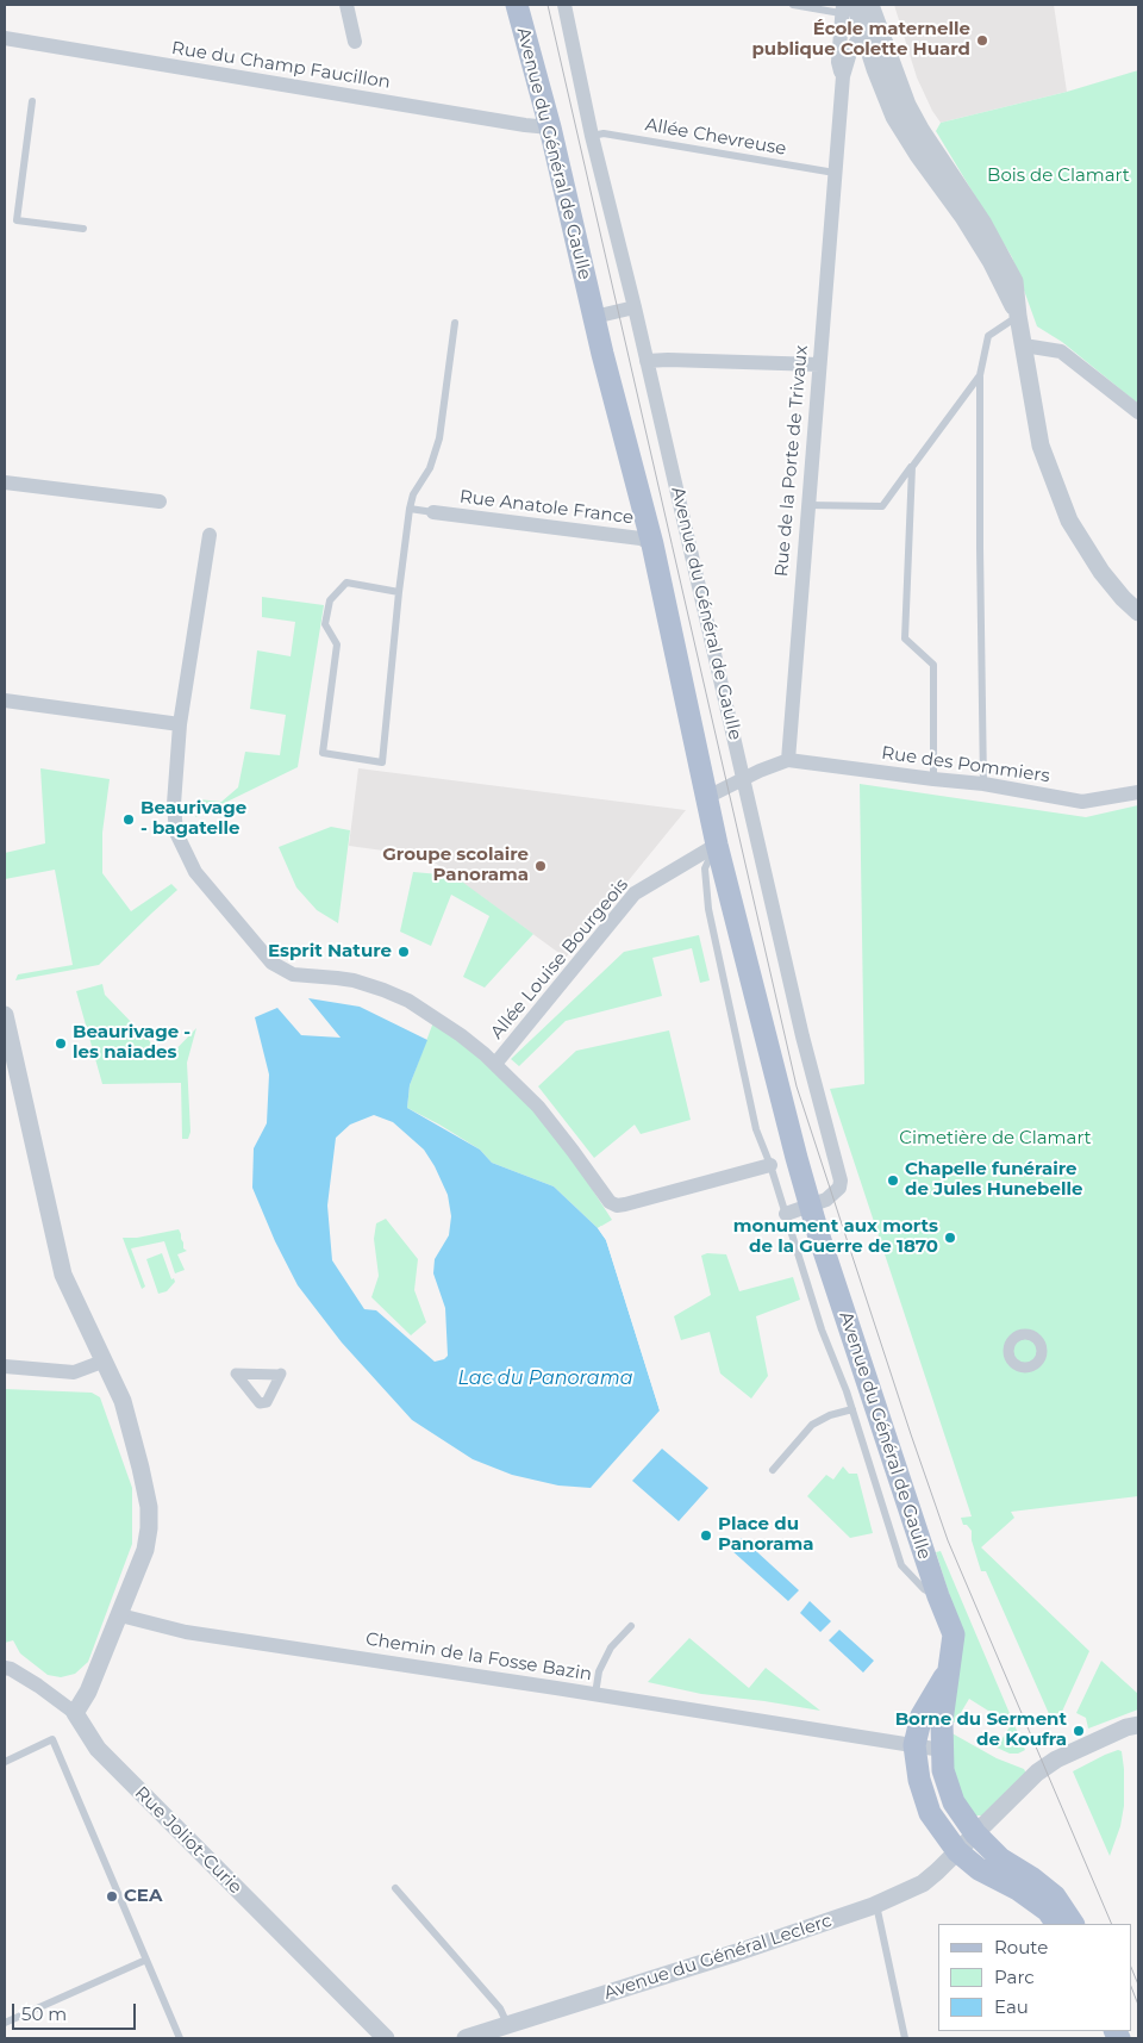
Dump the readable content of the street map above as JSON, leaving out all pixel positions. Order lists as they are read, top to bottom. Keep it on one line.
{"streets":{"main road":["Avenue du Général de Gaulle"],"street":["Rue du Champ Faucillon","Rue de la Porte de Trivaux","Rue Anatole France","Rue des Pommiers","Allée Louise Bourgeois","Chemin de la Fosse Bazin","Rue Joliot-Curie","Avenue du Général Leclerc"],"lane":["Allée Chevreuse"]},"crossings":[["Rue du Champ Faucillon","Avenue du Général de Gaulle"],["Allée Chevreuse","Avenue du Général de Gaulle"],["Allée Chevreuse","Rue de la Porte de Trivaux"],["Avenue du Général de Gaulle","Rue Anatole France"],["Avenue du Général de Gaulle","Allée Louise Bourgeois"],["Avenue du Général de Gaulle","Chemin de la Fosse Bazin"],["Avenue du Général de Gaulle","Avenue du Général Leclerc"],["Rue de la Porte de Trivaux","Rue des Pommiers"]],"water":["Lac du Panorama"],"parks":["Bois de Clamart","Cimetière de Clamart"],"places":["École maternelle publique Colette Huard","Beaurivage - bagatelle","Groupe scolaire Panorama","Esprit Nature","Beaurivage - les naiades","Chapelle funéraire de Jules Hunebelle","monument aux morts de la Guerre de 1870","Place du Panorama","Borne du Serment de Koufra","CEA"],"legend":["Route","Parc","Eau"],"scale_bar":"50 m"}
